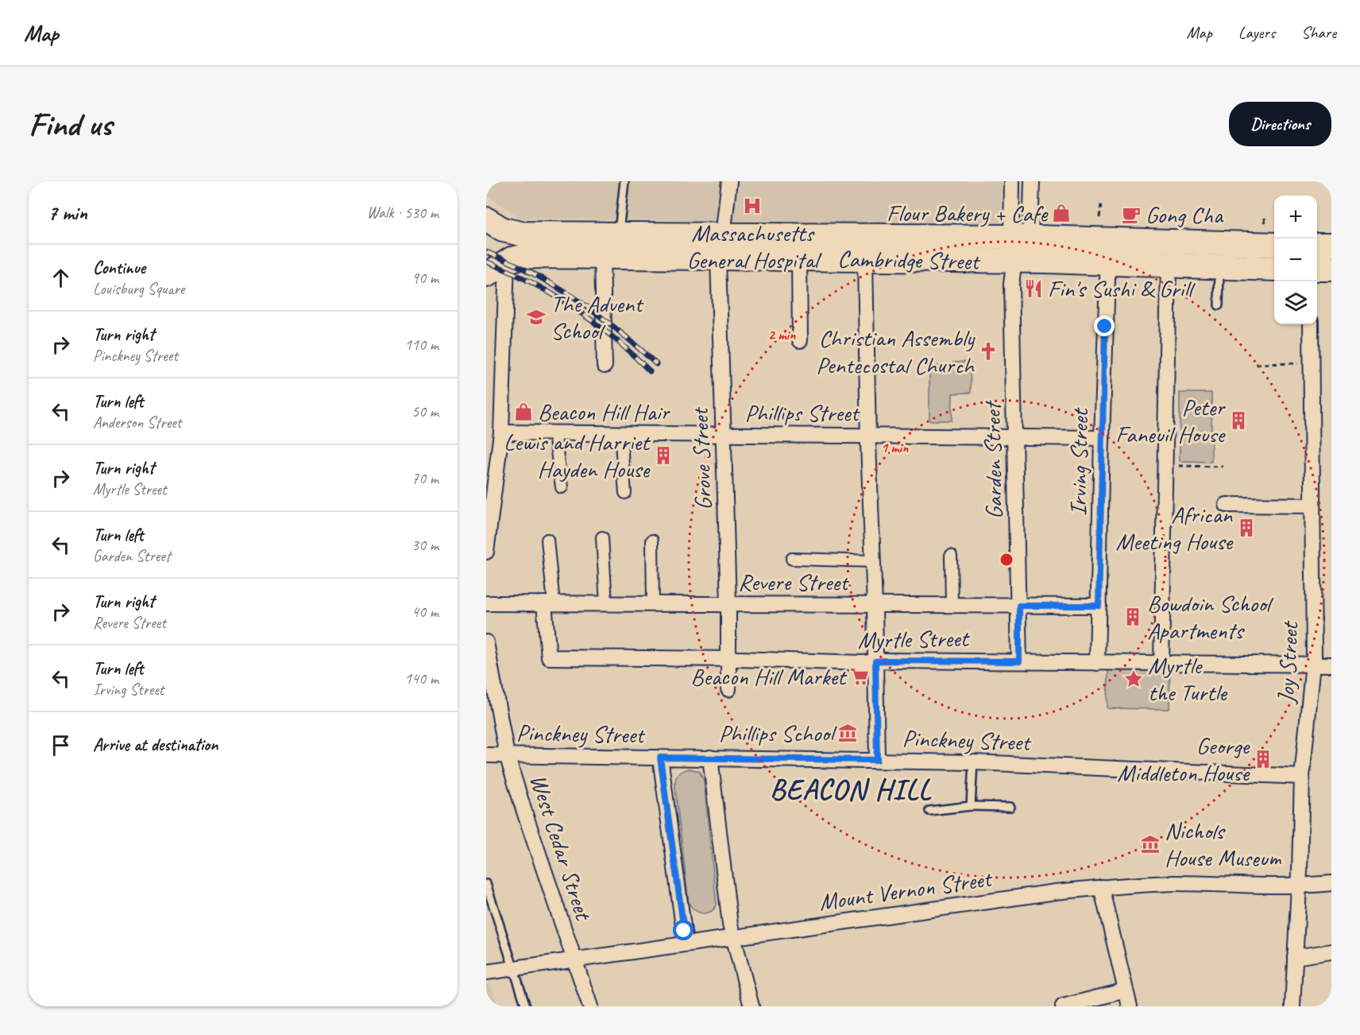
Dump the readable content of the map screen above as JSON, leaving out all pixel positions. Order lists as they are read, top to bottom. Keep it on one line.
{"streets":{"main road":["Cambridge Street"],"street":["Phillips Street","Grove Street","Garden Street","Irving Street","Revere Street","Myrtle Street","Joy Street","Pinckney Street","West Cedar Street","Mount Vernon Street"]},"crossings":[["Cambridge Street","Grove Street"],["Cambridge Street","Garden Street"],["Cambridge Street","Irving Street"],["Phillips Street","Grove Street"],["Phillips Street","Garden Street"],["Phillips Street","Irving Street"],["Grove Street","Revere Street"],["Grove Street","Myrtle Street"],["Garden Street","Revere Street"],["Garden Street","Myrtle Street"],["Irving Street","Revere Street"],["Irving Street","Myrtle Street"],["Revere Street","Myrtle Street"],["Myrtle Street","Joy Street"],["Joy Street","Pinckney Street"],["Joy Street","Mount Vernon Street"],["Pinckney Street","West Cedar Street"],["West Cedar Street","Mount Vernon Street"]],"districts":["BEACON HILL"],"places":{"hospital":["Massachusetts General Hospital"],"shop":["Flour Bakery + Cafe","Beacon Hill Hair"],"cafe":["Gong Cha"],"restaurant":["Fin's Sushi & Grill"],"school or university":["The Advent School"],"church":["Christian Assembly Pentecostal Church"],"building":["Peter Faneuil House","Lewis and Harriet Hayden House","African Meeting House","Bowdoin School Apartments","George Middleton House"],"supermarket":["Beacon Hill Market"],"place":["Myrtle the Turtle"],"museum":["Phillips School","Nichols House Museum"]},"page":{"header":"Map","nav":["Map","Layers","Share"],"buttons":"Directions","title":"Find us","heading":["7 min","Walk · 530 m"],"map_buttons":["+","−"],"list":[["Continue","Louisburg Square","90 m"],["Turn right","Pinckney Street","110 m"],["Turn left","Anderson Street","50 m"],["Turn right","Myrtle Street","70 m"],["Turn left","Garden Street","30 m"],["Turn right","Revere Street","40 m"],["Turn left","Irving Street","140 m"],"Arrive at destination"]},"rings":["2 min","1 min"]}
